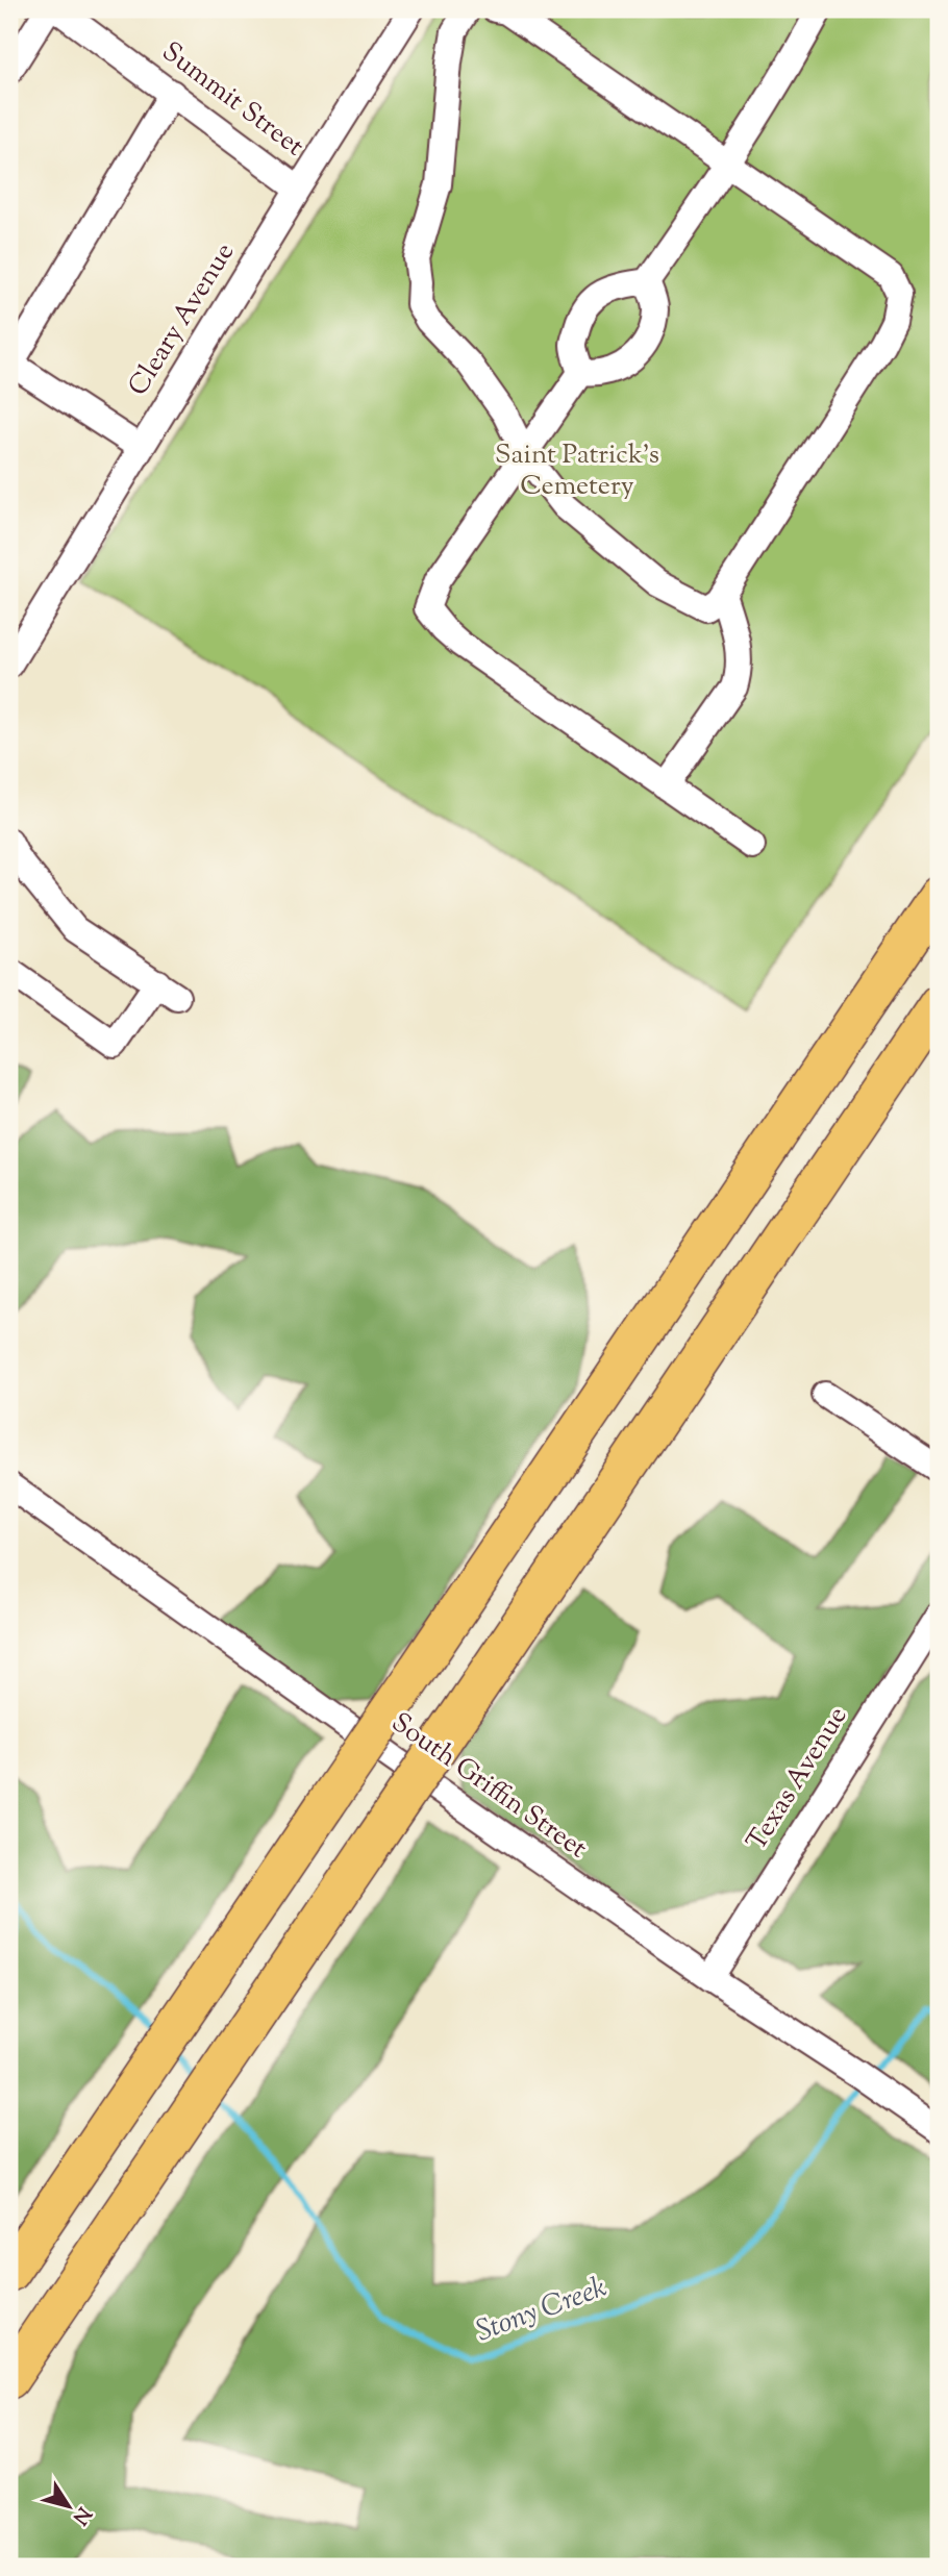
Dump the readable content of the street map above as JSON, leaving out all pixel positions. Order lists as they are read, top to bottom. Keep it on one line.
{"streets":{"street":["Summit Street","Cleary Avenue","Texas Avenue","South Griffin Street"]},"crossings":[["Summit Street","Cleary Avenue"],["Texas Avenue","South Griffin Street"]],"water":["Stony Creek"],"parks":["Saint Patrick's Cemetery"],"north":"bottom right"}
